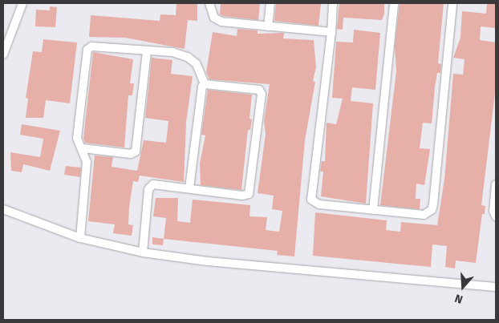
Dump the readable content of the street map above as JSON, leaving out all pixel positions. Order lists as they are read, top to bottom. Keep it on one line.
{"north":"bottom"}
